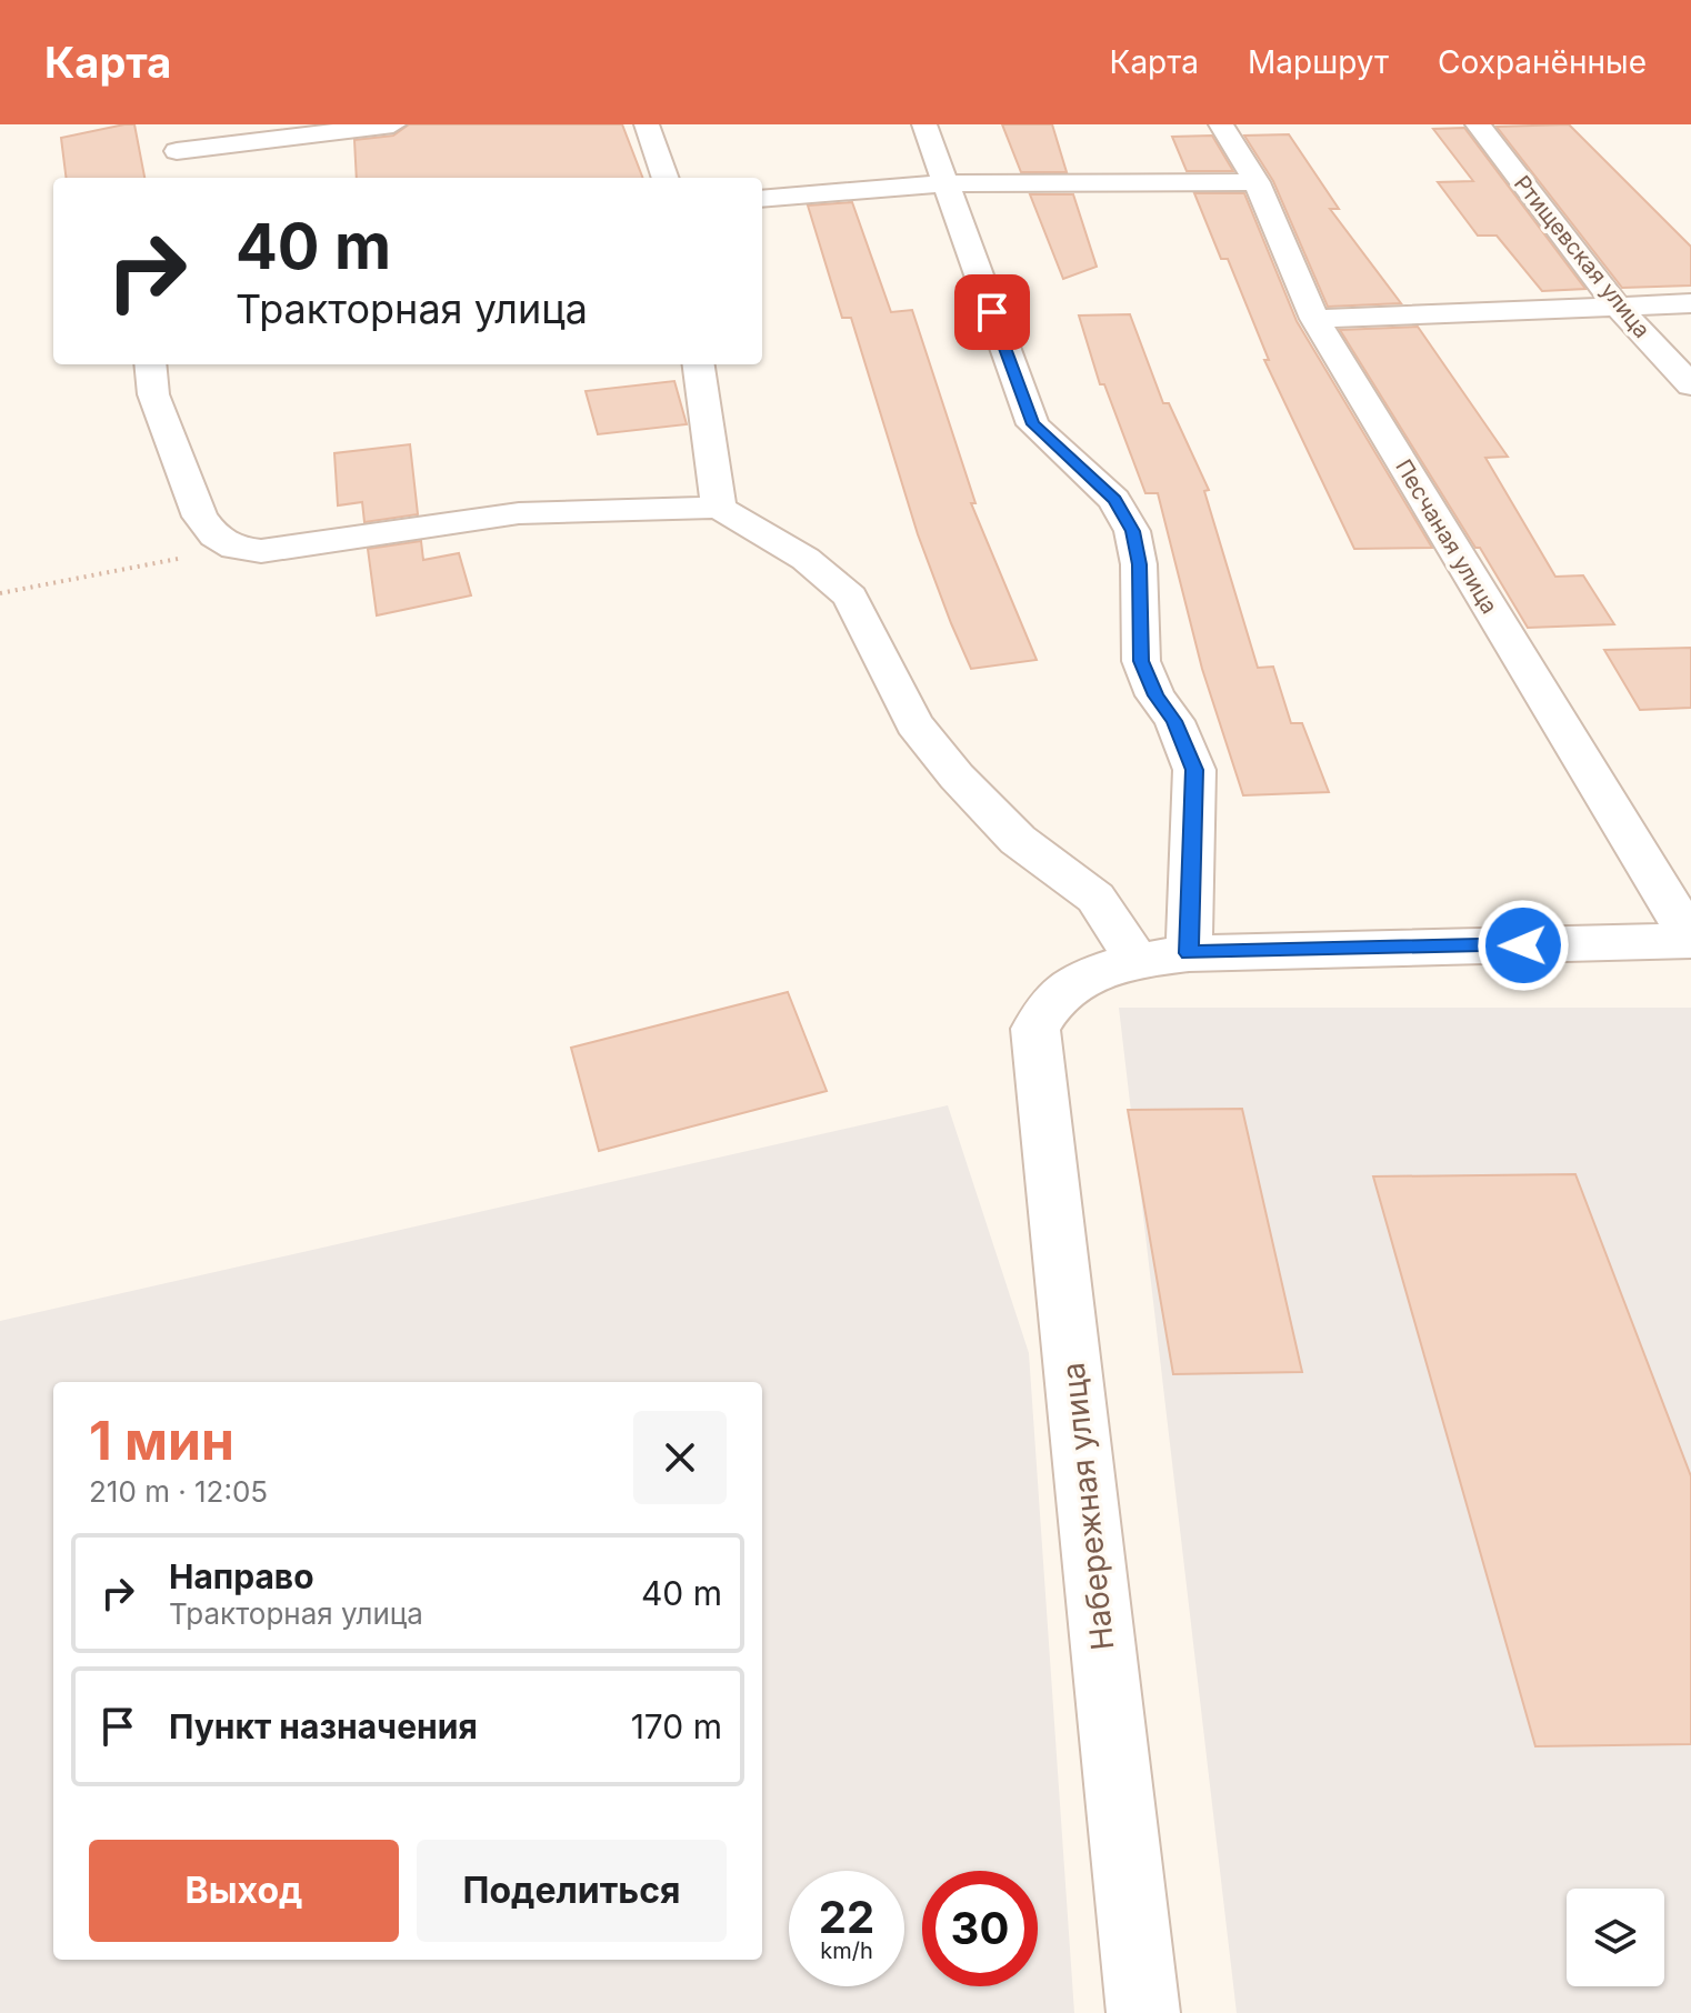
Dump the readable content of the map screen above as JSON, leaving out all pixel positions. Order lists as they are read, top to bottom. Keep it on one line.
{"streets":{"street":["Ртищевская улица","Песчаная улица","Набережная улица"]},"page":{"header":"Карта","nav":["Карта","Маршрут","Сохранённые"],"turn":["40 m","Тракторная улица"],"heading":["1 мин","210 m · 12:05"],"list":[{"name":"Направо","note":"Тракторная улица","value":"40 m"},{"name":"Пункт назначения","value":"170 m"}],"buttons":["Выход","Поделиться"],"speed":"22 km/h","limit":"30"}}
